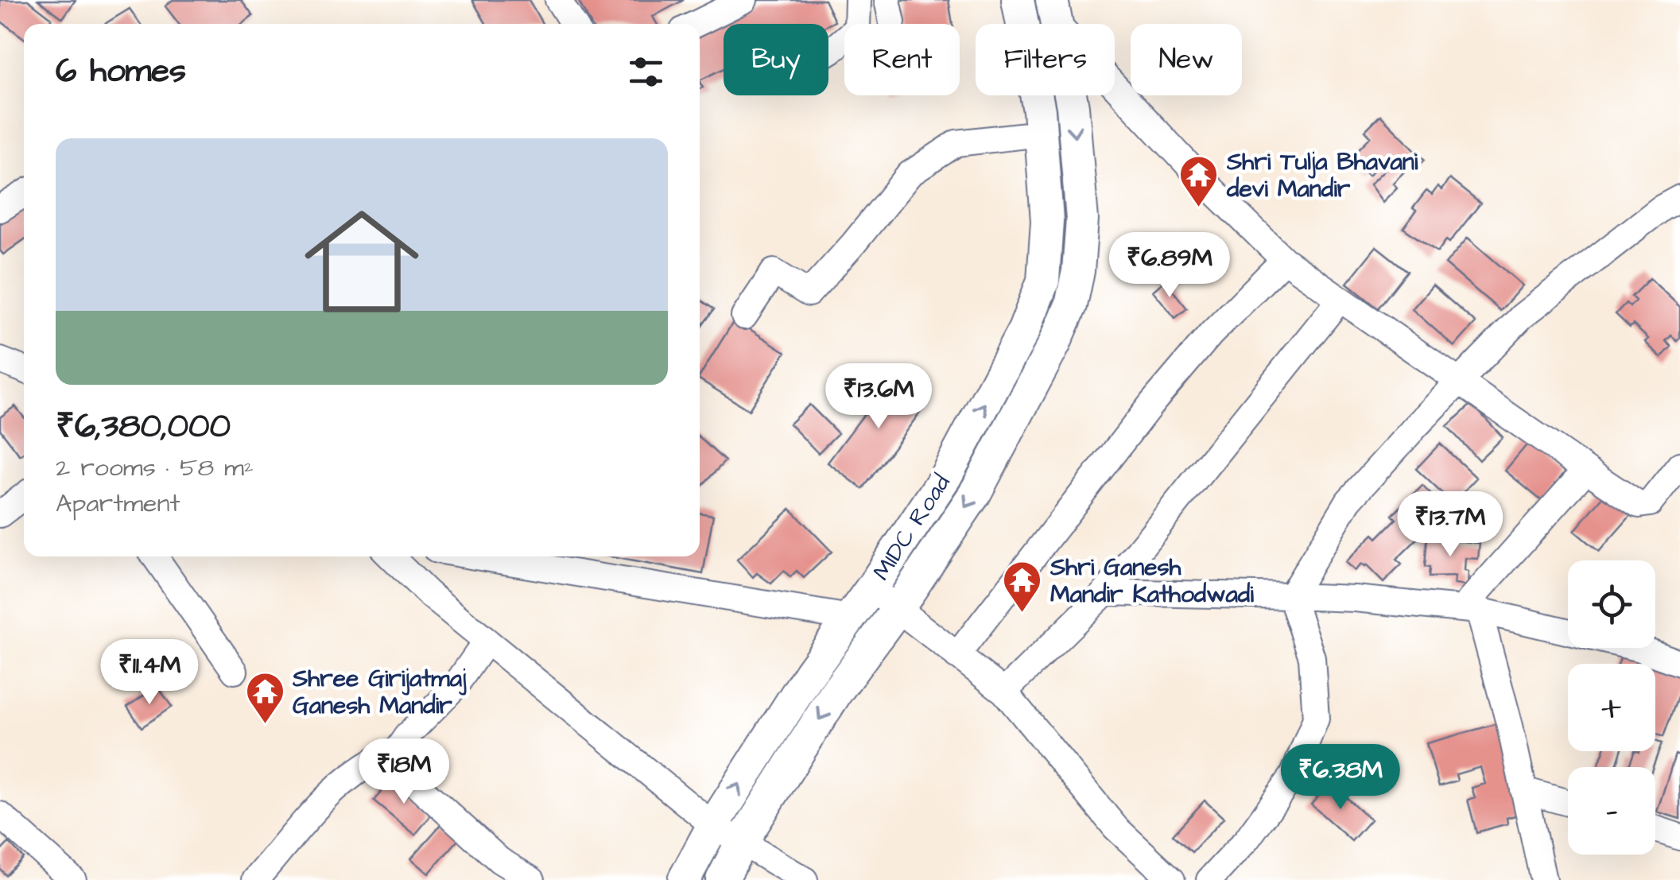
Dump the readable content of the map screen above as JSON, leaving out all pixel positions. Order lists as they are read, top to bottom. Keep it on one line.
{"streets":{"main road":["MIDC Road"]},"places":{"temple":["Shri Tulja Bhavani devi Mandir","Shri Ganesh Mandir Kathodwadi","Shree Girijatmaj Ganesh Mandir"]},"page":{"chip":["Buy","Rent","Filters","New"],"heading":"6 homes","list":[{"name":"₹6,380,000","note":"2 rooms · 58 m² · Apartment"}],"price":["₹6.89M","₹13.6M","₹13.7M","₹11.4M","₹18M","₹6.38M"],"map_buttons":["+","−"]}}
